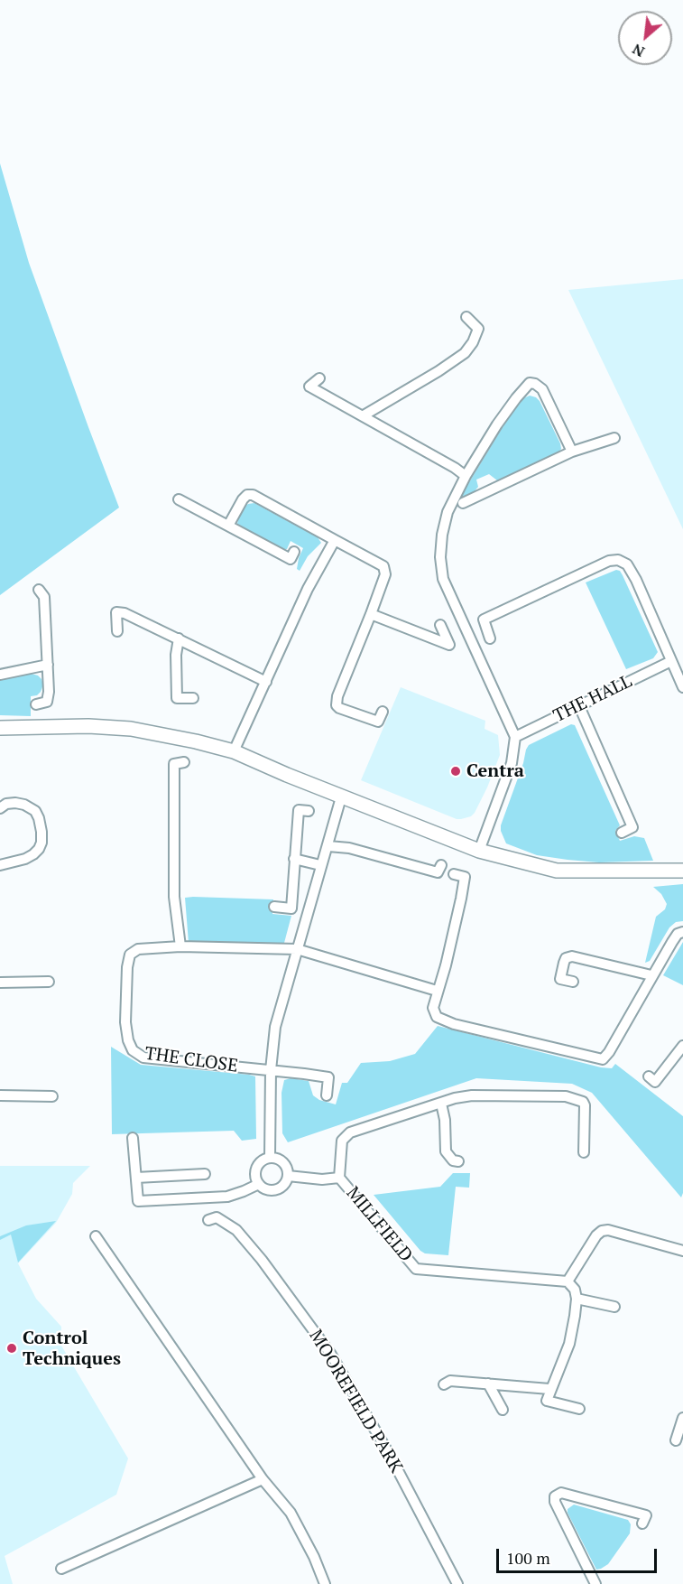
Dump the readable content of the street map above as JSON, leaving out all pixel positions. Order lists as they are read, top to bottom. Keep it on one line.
{"streets":{"street":["THE HALL","THE CLOSE","MILLFIELD","MOOREFIELD PARK"]},"places":["Centra","Control Techniques"],"scale_bar":"100 m","north":"bottom left"}
